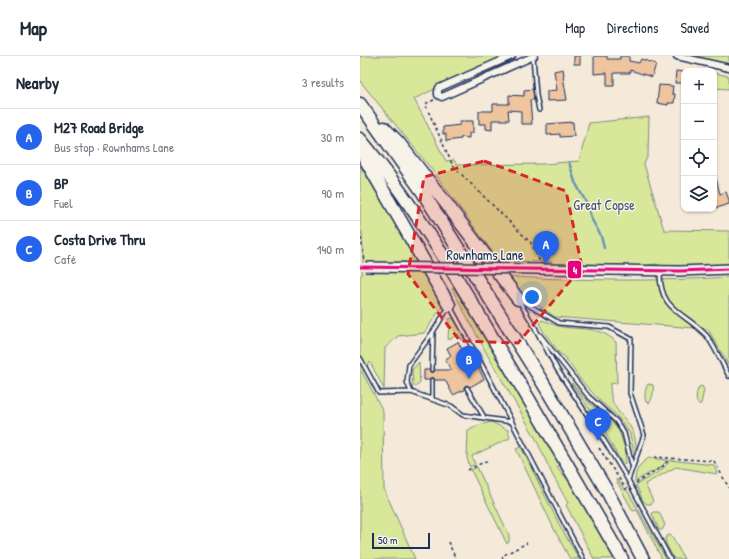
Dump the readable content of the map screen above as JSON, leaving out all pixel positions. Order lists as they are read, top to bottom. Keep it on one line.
{"streets":{"street":["Rownhams Lane"]},"parks":["Great Copse"],"lines":["transit line 4"],"scale_bar":"50 m","page":{"header":"Map","nav":["Map","Directions","Saved"],"heading":["Nearby","3 results"],"map_buttons":["+","−"],"list":[{"mark":"A","name":"M27 Road Bridge","note":"Bus stop · Rownhams Lane","value":"30 m"},{"mark":"B","name":"BP","note":"Fuel","value":"90 m"},{"mark":"C","name":"Costa Drive Thru","note":"Café","value":"140 m"}],"pins":["A","B","C"],"scale":"50 m"}}
